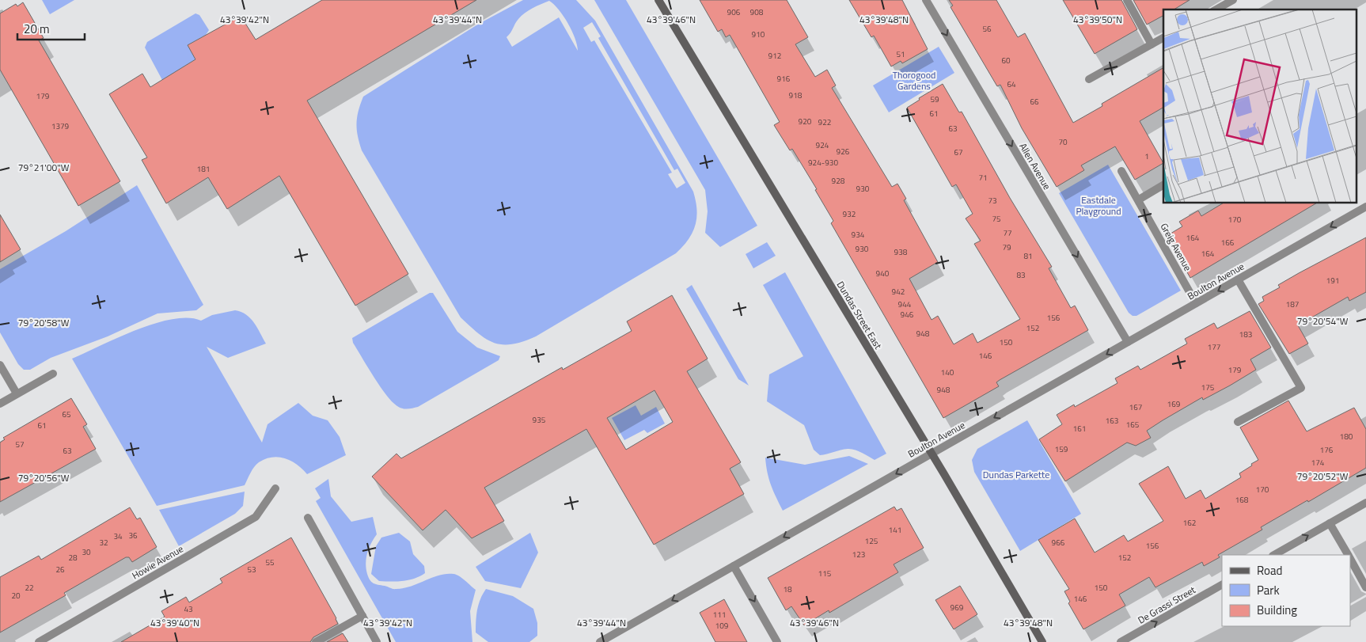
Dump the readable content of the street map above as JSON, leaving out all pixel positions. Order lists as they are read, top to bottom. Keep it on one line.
{"streets":{"street":["Allen Avenue","Greig Avenue","Boulton Avenue","Dundas Street East","Howie Avenue","De Grassi Street"]},"crossings":[["Allen Avenue","Boulton Avenue"],["Greig Avenue","Boulton Avenue"],["Boulton Avenue","Dundas Street East"]],"one_way":["Allen Avenue","Boulton Avenue","De Grassi Street"],"parks":["Thorogood Gardens","Eastdale Playground","Dundas Parkette"],"house_numbers":["906","908","56","910","51","912","60","916","64","918","179","59","66","61","920","922","1379","63","70","924","926","67","1","924-930","181","71","928","930","73","932","75","170","77","934","164","166","79","930","938","164","81","940","83","191","942","944","187","946","156","152","948","183","150","177","146","179","140","175","948","169","167","65","935","163","165","61","161","180","57","159","176","63","174","170","168","162","141","36","34","125","32","966","156","30","123","28","152","55","26","53","115","22","150","18","20","146","969","43","111","109"],"legend":["Road","Park","Building"],"scale_bar":"20 m","coordinates":["43°39'42\"N","43°39'44\"N","43°39'46\"N","43°39'48\"N","43°39'50\"N","79°21'00\"W","79°20'54\"W","79°20'58\"W","79°20'52\"W","79°20'56\"W","43°39'40\"N"]}
